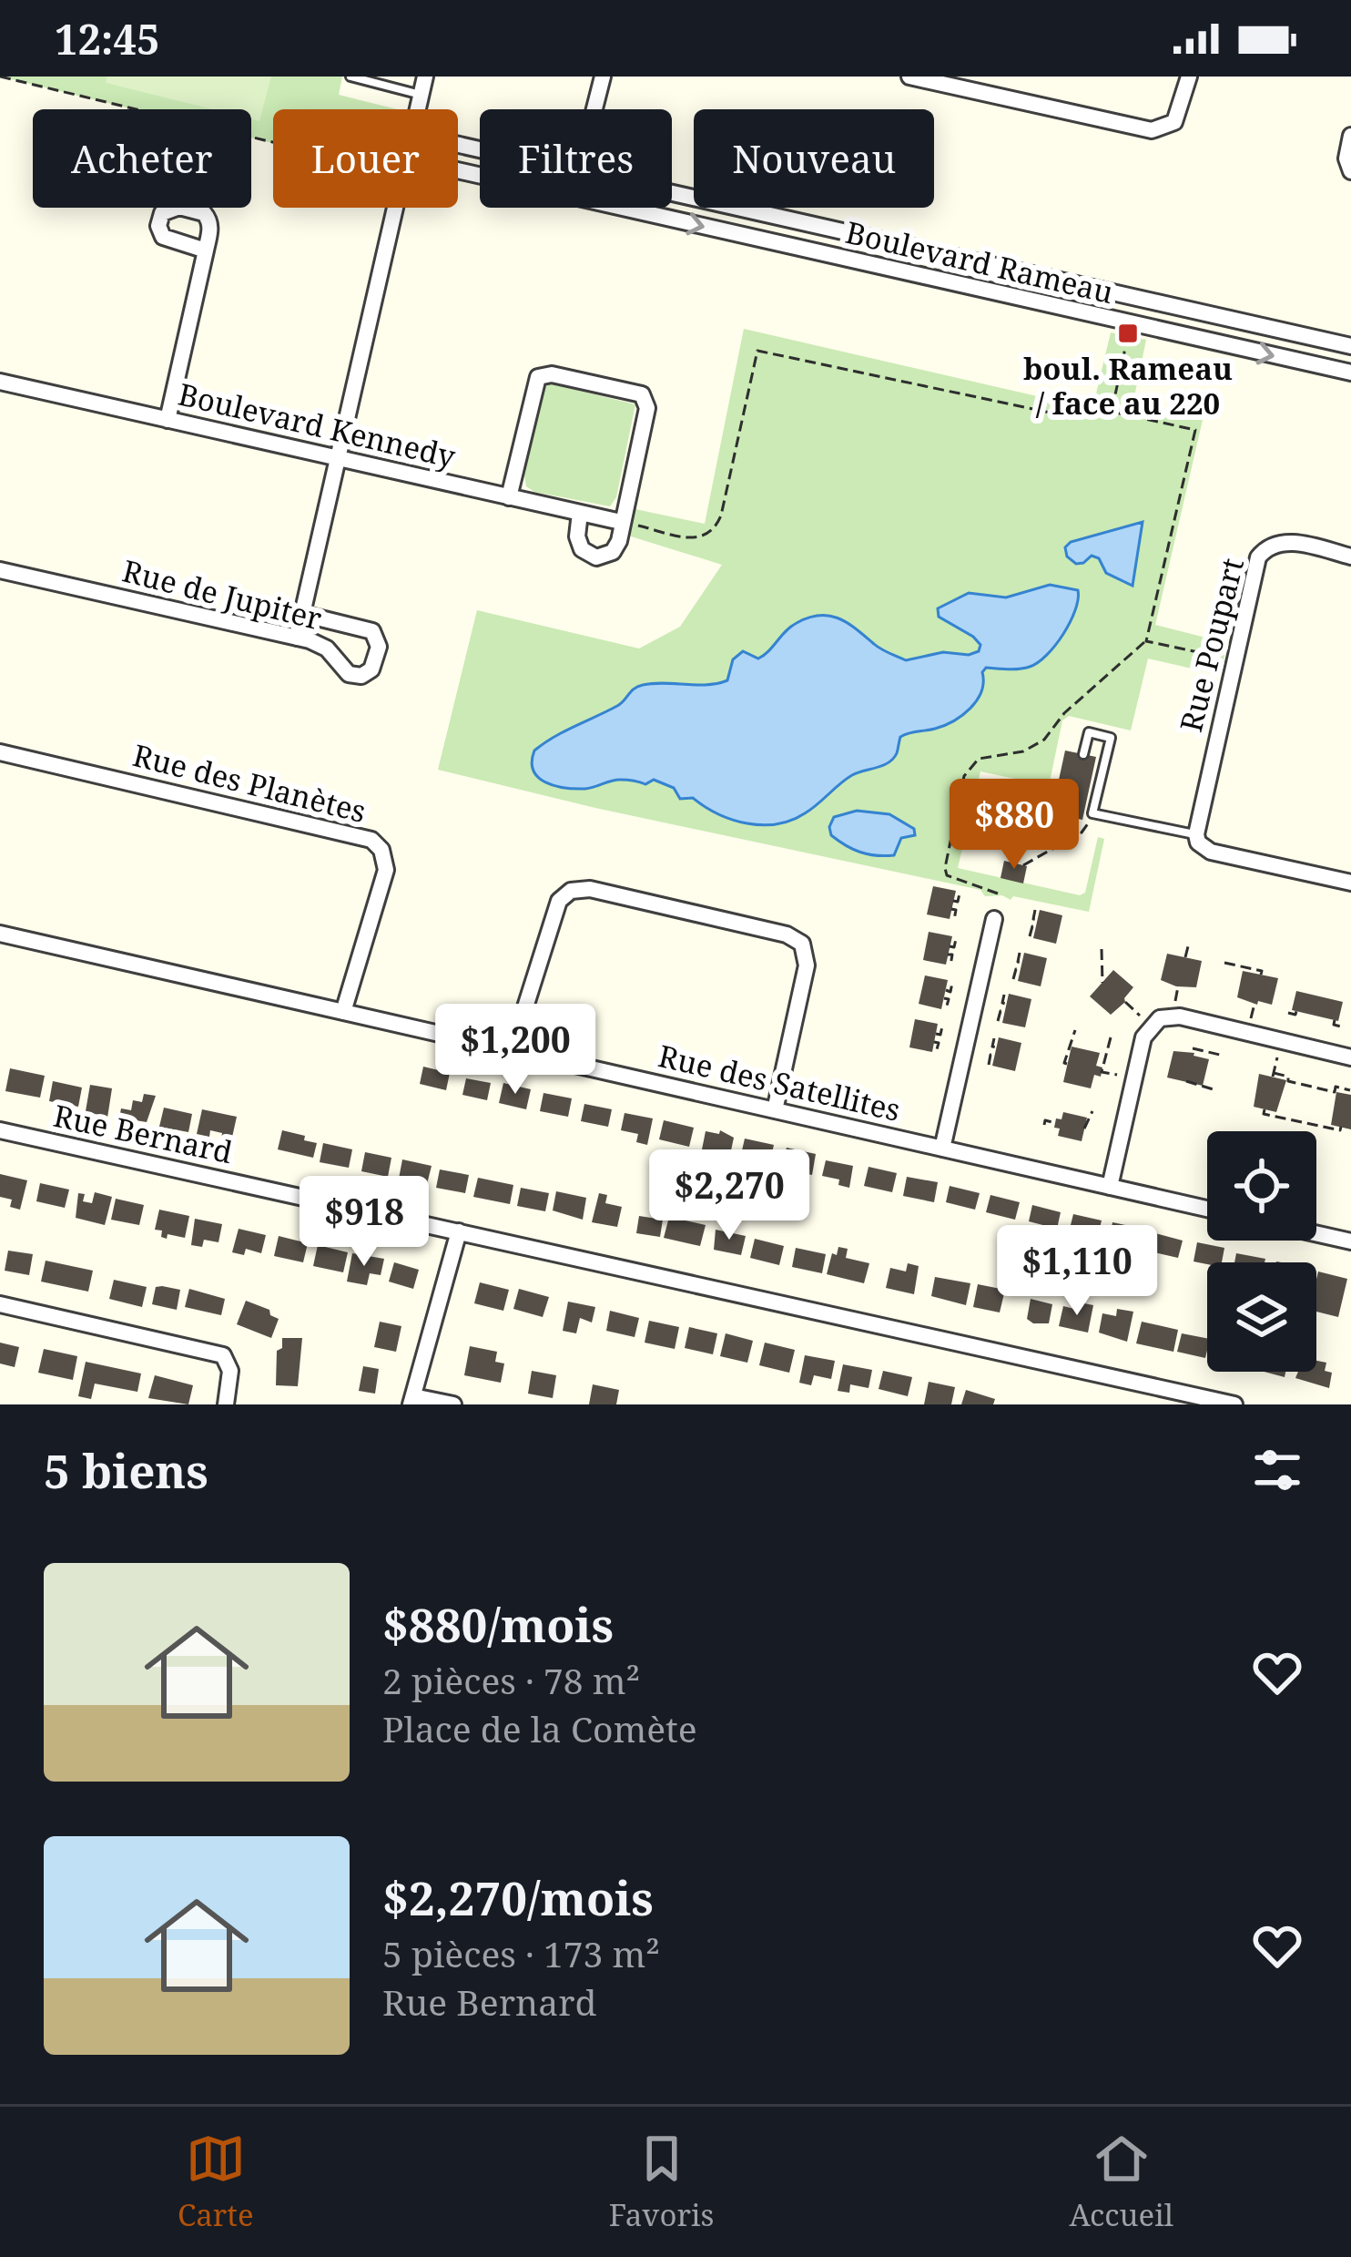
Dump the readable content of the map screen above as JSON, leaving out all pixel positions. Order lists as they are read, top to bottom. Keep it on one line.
{"streets":{"street":["Boulevard Rameau","Boulevard Kennedy","Rue de Jupiter","Rue Poupart","Rue des Planètes","Rue des Satellites","Rue Bernard"]},"crossings":[["Rue des Planètes","Rue des Satellites"]],"places":{"transit":["boul. Rameau / face au 220"]},"page":{"status":"12:45","chip":["Acheter","Louer","Filtres","Nouveau"],"price":["$880","$1,200","$2,270","$918","$1,110"],"heading":"5 biens","list":[{"name":"$880/mois","note":"2 pièces · 78 m² · Place de la Comète"},{"name":"$2,270/mois","note":"5 pièces · 173 m² · Rue Bernard"}],"tabs":["Carte","Favoris","Accueil"]}}
